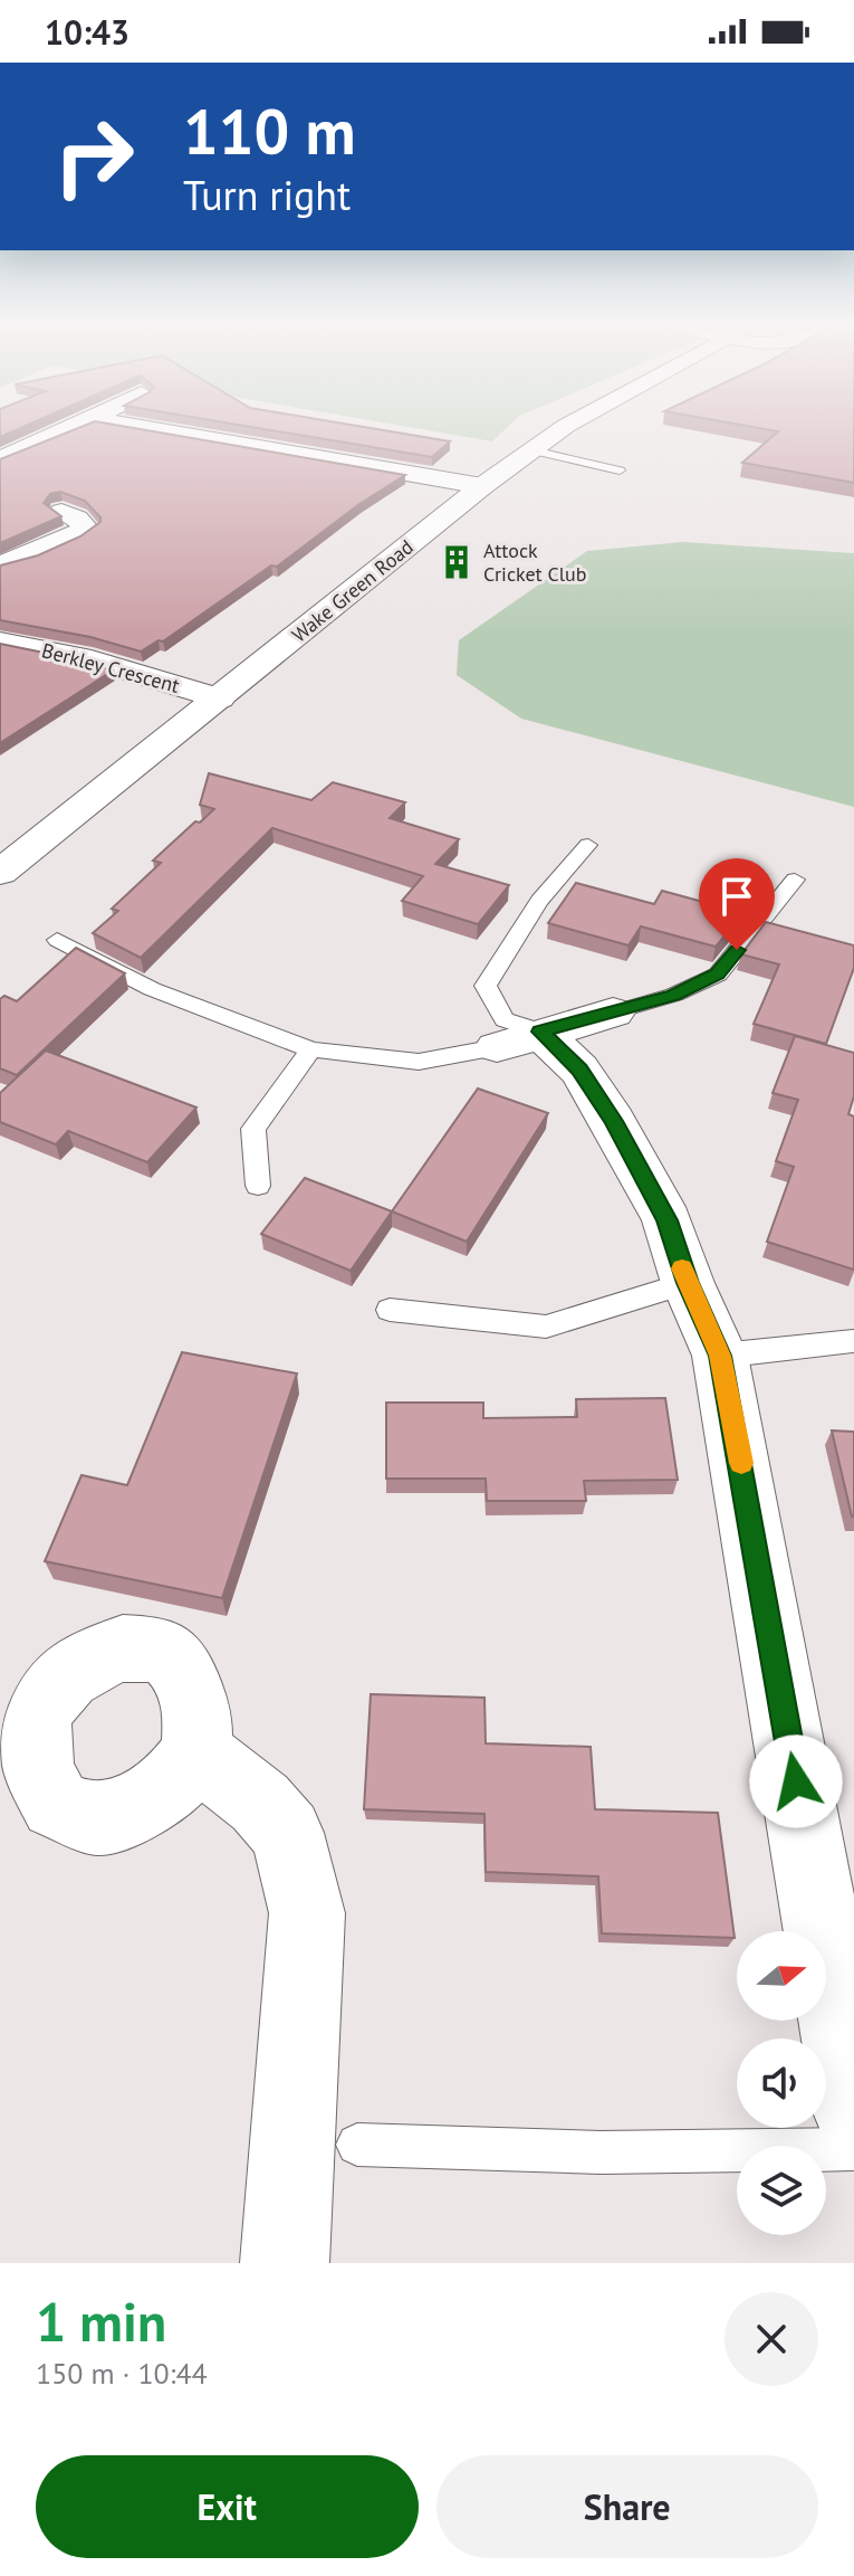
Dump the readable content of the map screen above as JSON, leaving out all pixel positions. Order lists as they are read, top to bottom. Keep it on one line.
{"streets":{"street":["Wake Green Road","Berkley Crescent"]},"crossings":[["Wake Green Road","Berkley Crescent"]],"places":{"building":["Attock Cricket Club"]},"north":"right","page":{"status":"10:43","turn":["110 m","Turn right"],"heading":["1 min","150 m · 10:44"],"buttons":["Exit","Share"]}}
